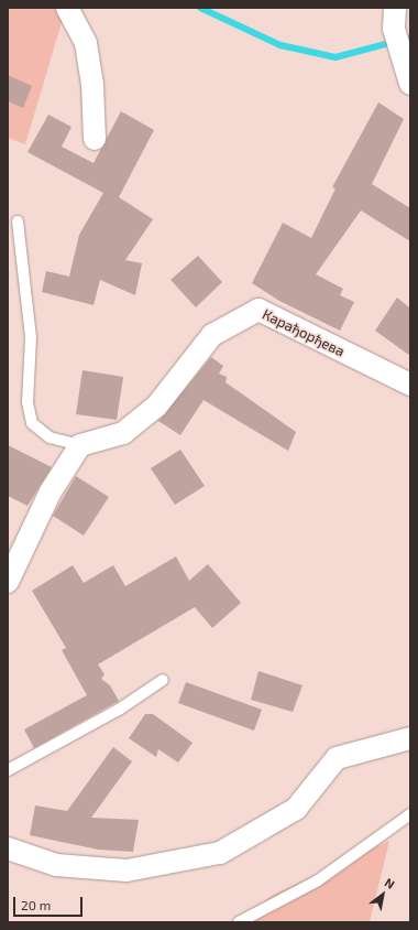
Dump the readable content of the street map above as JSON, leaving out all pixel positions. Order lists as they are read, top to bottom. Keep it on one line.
{"streets":{"street":["Карађорђева"]},"scale_bar":"20 m","north":"top right"}
